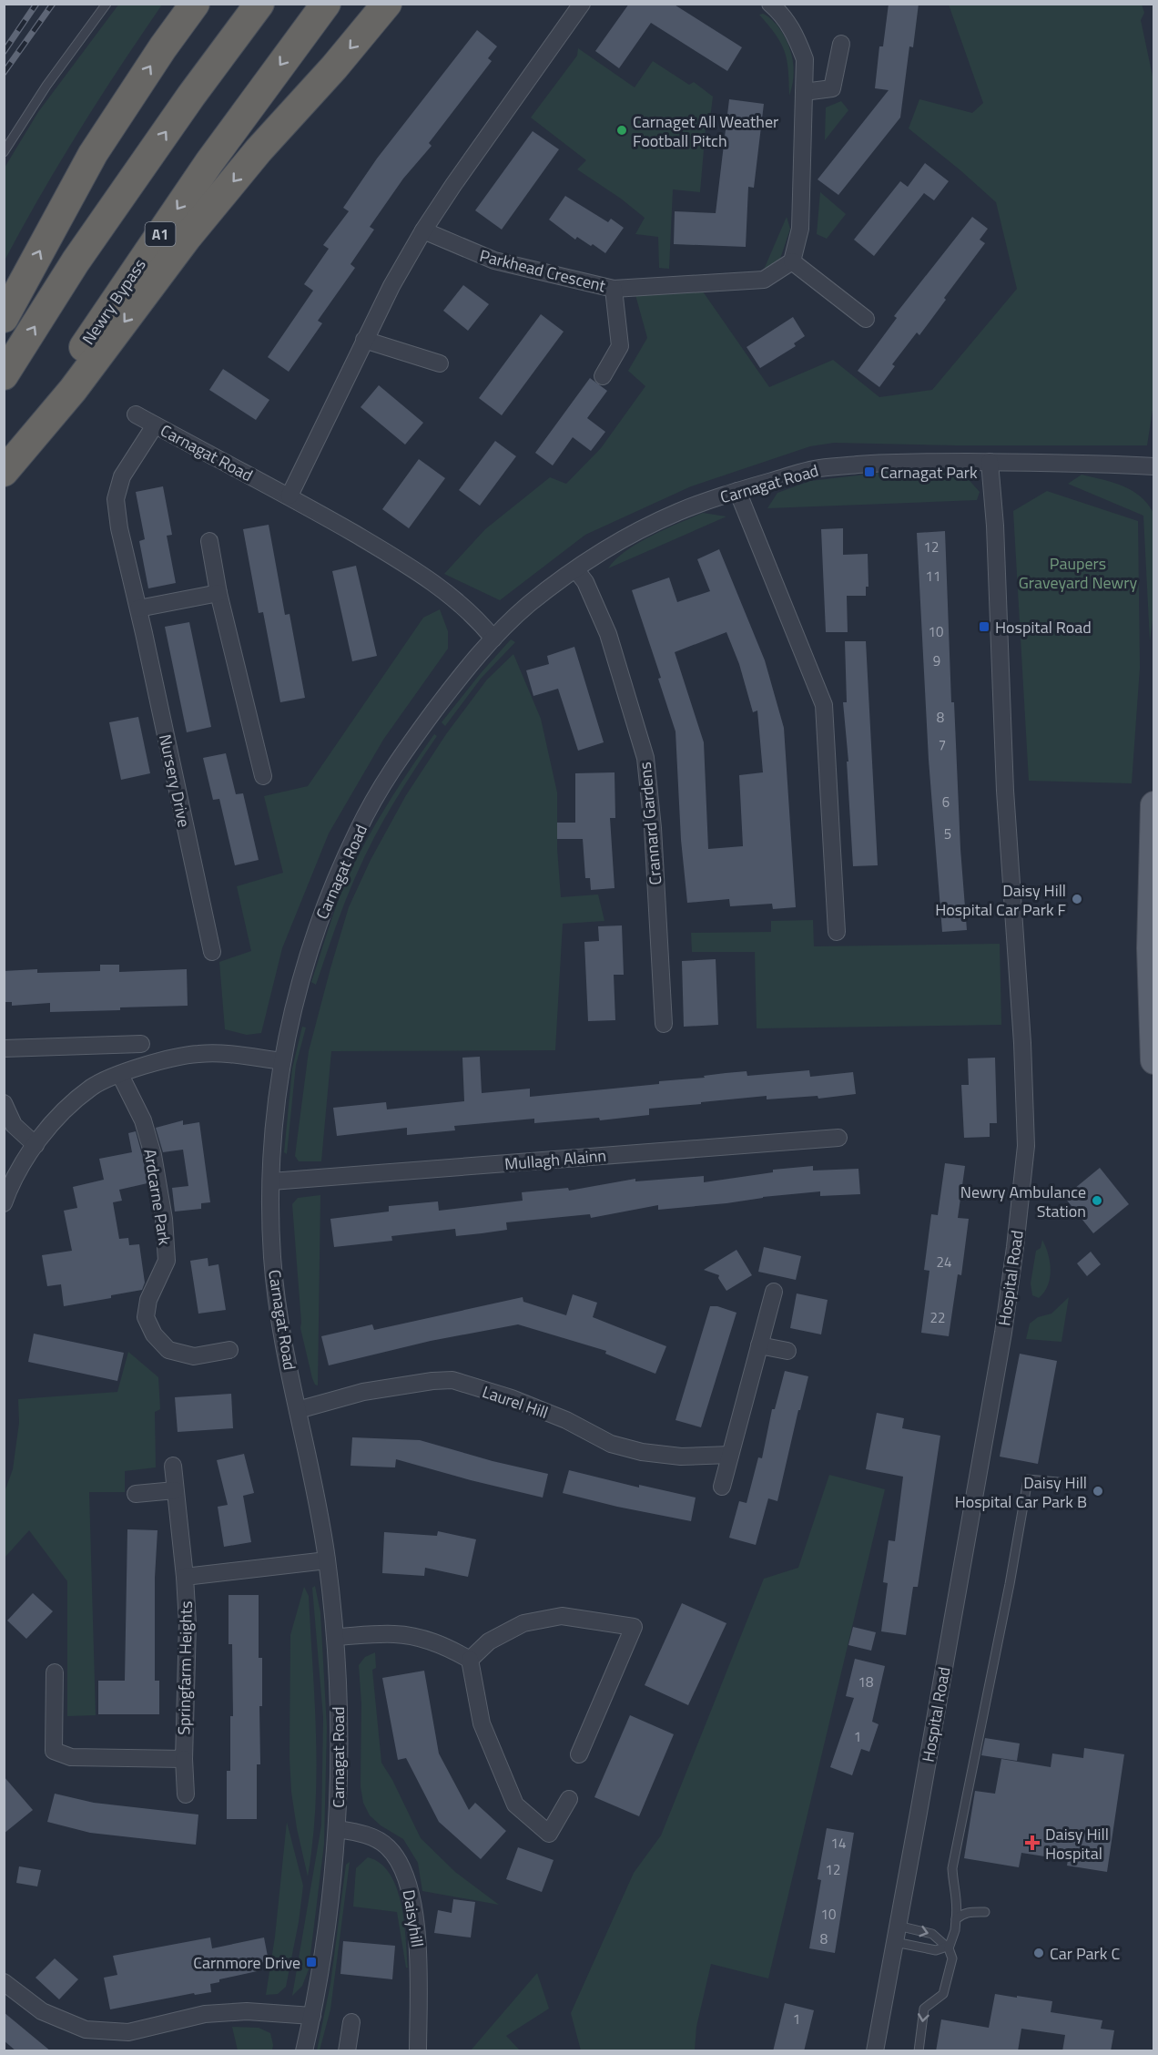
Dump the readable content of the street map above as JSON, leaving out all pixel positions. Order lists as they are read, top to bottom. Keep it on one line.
{"streets":{"highway":["A1","Newry Bypass"],"street":["Parkhead Crescent","Carnagat Road","Nursery Drive","Crannard Gardens","Mullagh Alainn","Ardcarne Park","Hospital Road","Laurel Hill","Springfarm Heights","Daisyhill"]},"crossings":[["Carnagat Road","Nursery Drive"],["Carnagat Road","Crannard Gardens"],["Carnagat Road","Mullagh Alainn"],["Carnagat Road","Hospital Road"],["Carnagat Road","Laurel Hill"],["Carnagat Road","Springfarm Heights"],["Carnagat Road","Daisyhill"]],"parks":["Paupers Graveyard Newry"],"places":{"other":["Carnaget All Weather Football Pitch","Daisy Hill Hospital Car Park F","Newry Ambulance Station","Daisy Hill Hospital Car Park B","Car Park C"],"transit":["Carnagat Park","Hospital Road","Carnmore Drive"],"health":["Daisy Hill Hospital"]},"house_numbers":["12","11","10","9","8","7","6","5","24","22","18","1","14","12","10","8","1"]}
